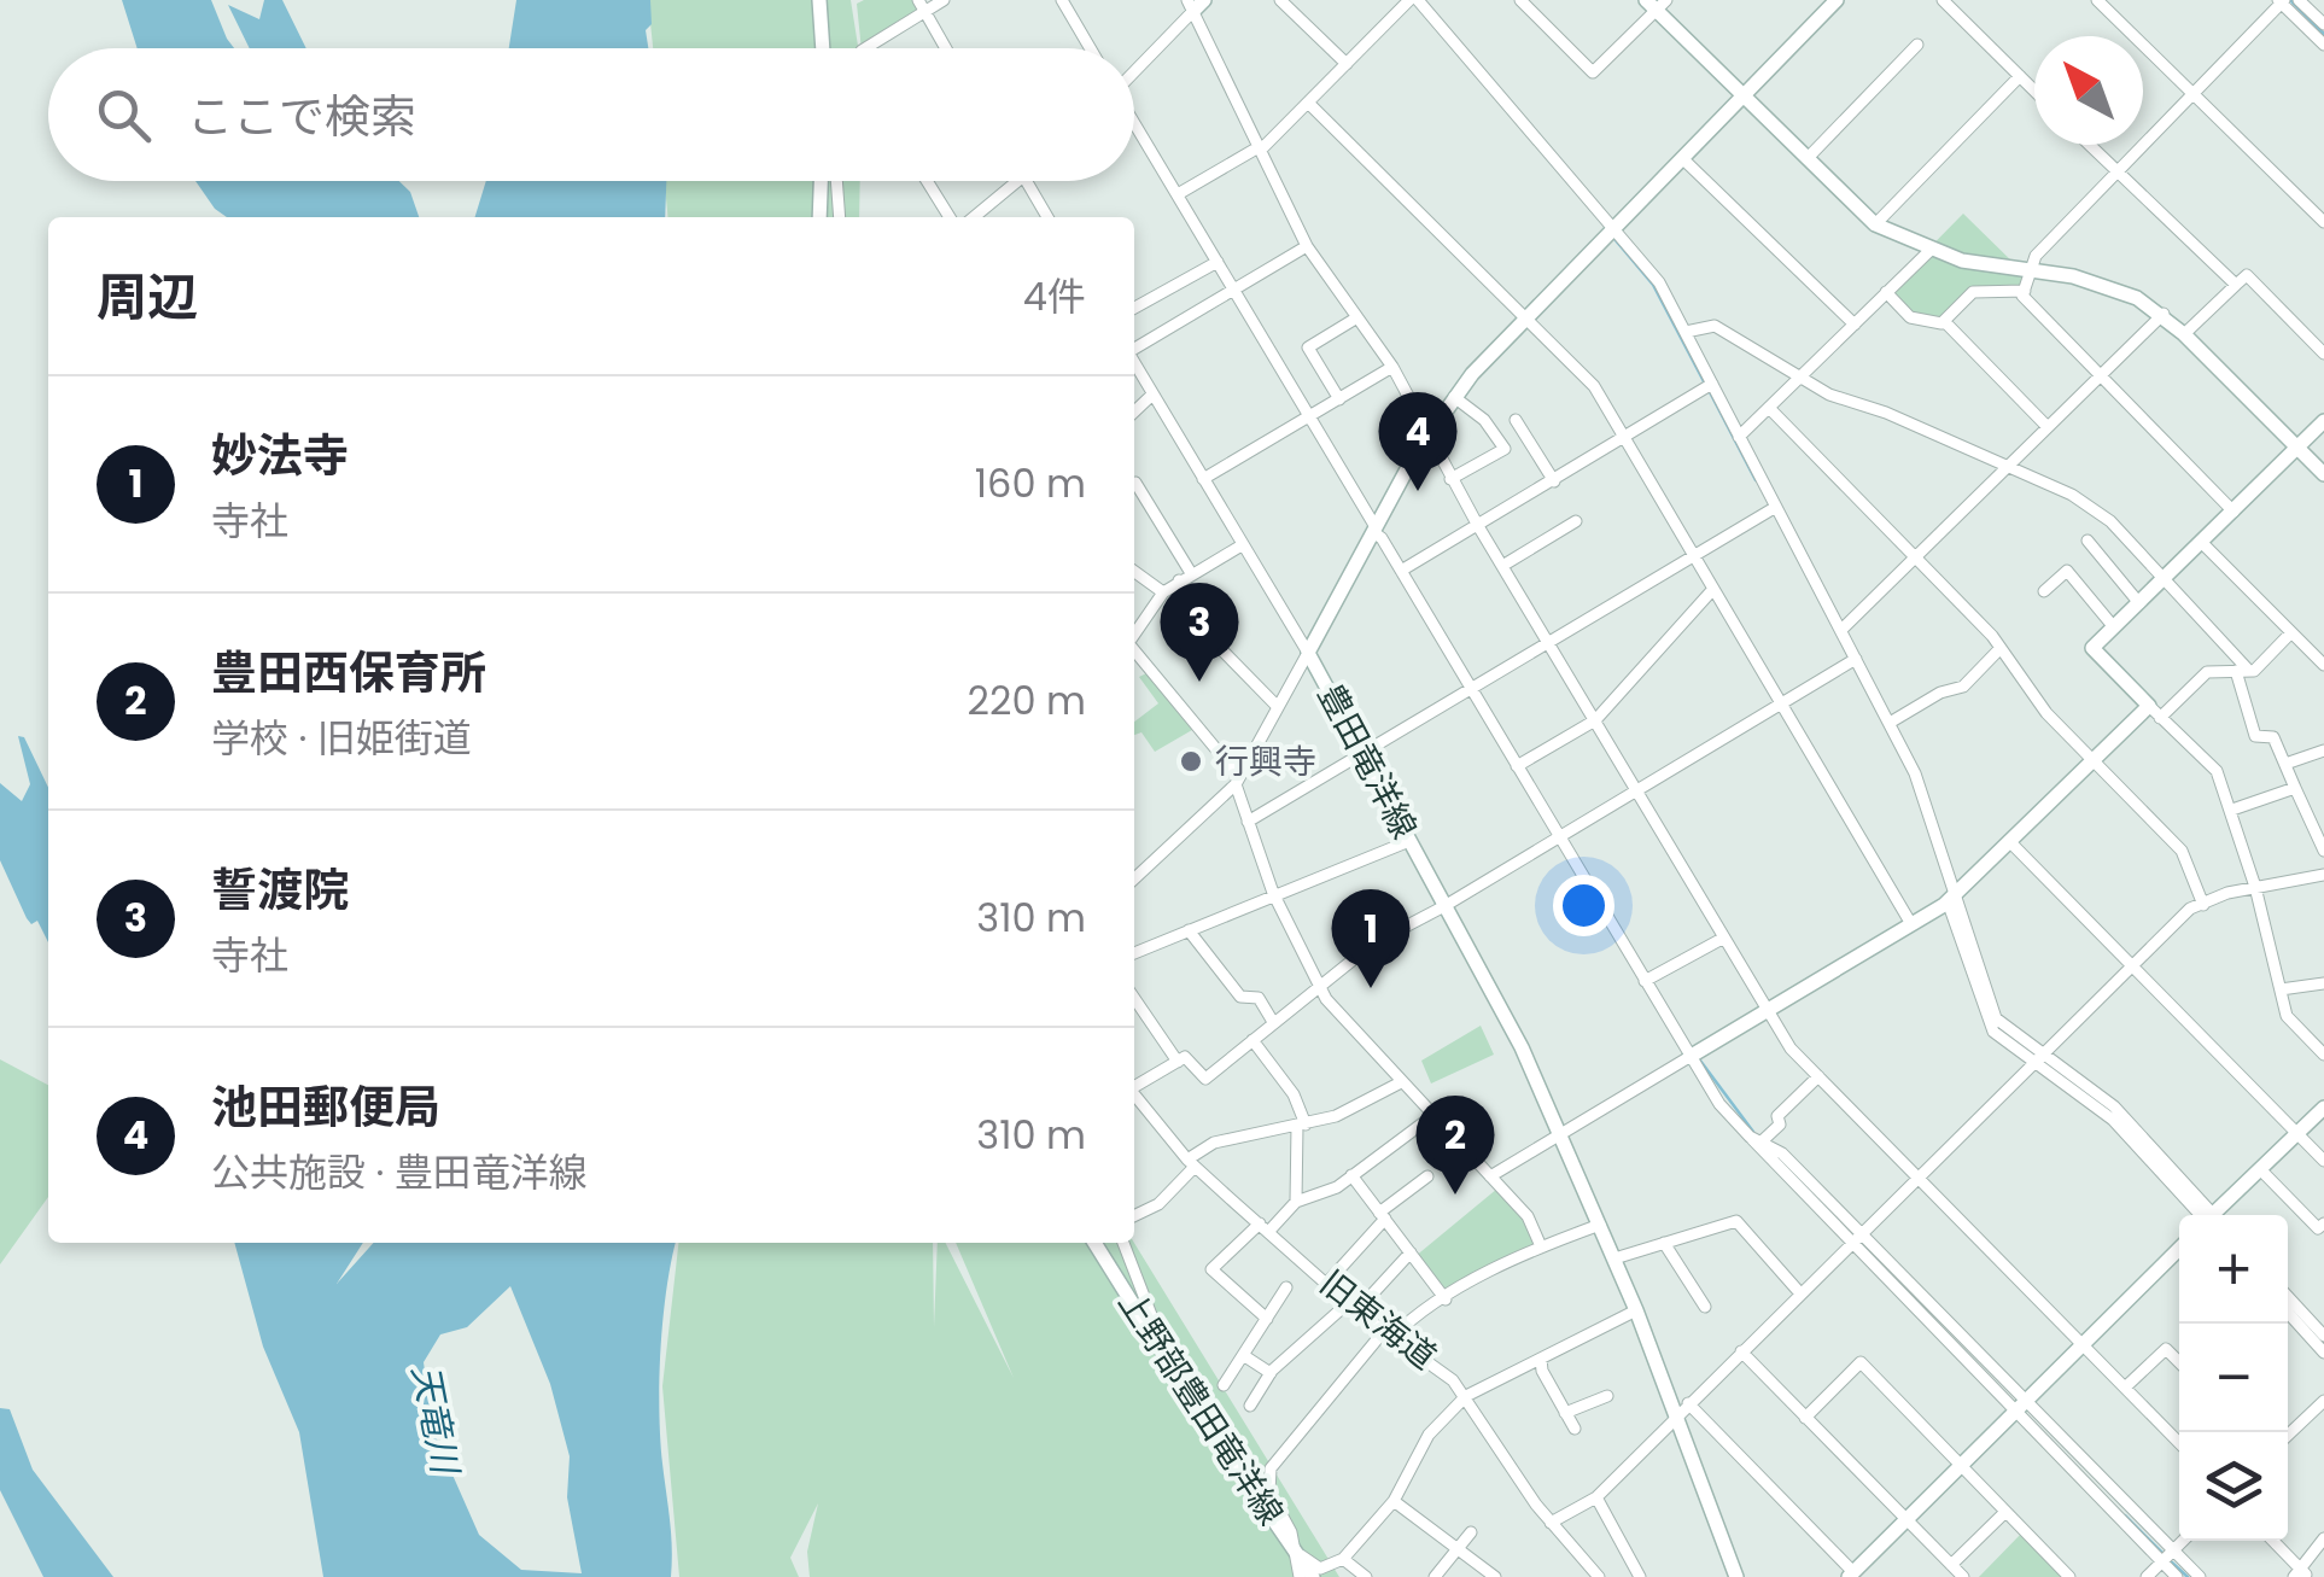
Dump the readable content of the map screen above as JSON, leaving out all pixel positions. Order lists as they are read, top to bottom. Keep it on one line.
{"streets":{"street":["豊田竜洋線","旧東海道","上野部豊田竜洋線"]},"water":["天竜川"],"places":["行興寺"],"north":"top left","page":{"search":"ここで検索","heading":["周辺","4件"],"list":[{"mark":"1","name":"妙法寺","note":"寺社","value":"160 m"},{"mark":"2","name":"豊田西保育所","note":"学校 · 旧姫街道","value":"220 m"},{"mark":"3","name":"誓渡院","note":"寺社","value":"310 m"},{"mark":"4","name":"池田郵便局","note":"公共施設 · 豊田竜洋線","value":"310 m"}],"pins":["4","3","1","2"],"map_buttons":["+","−"]}}
